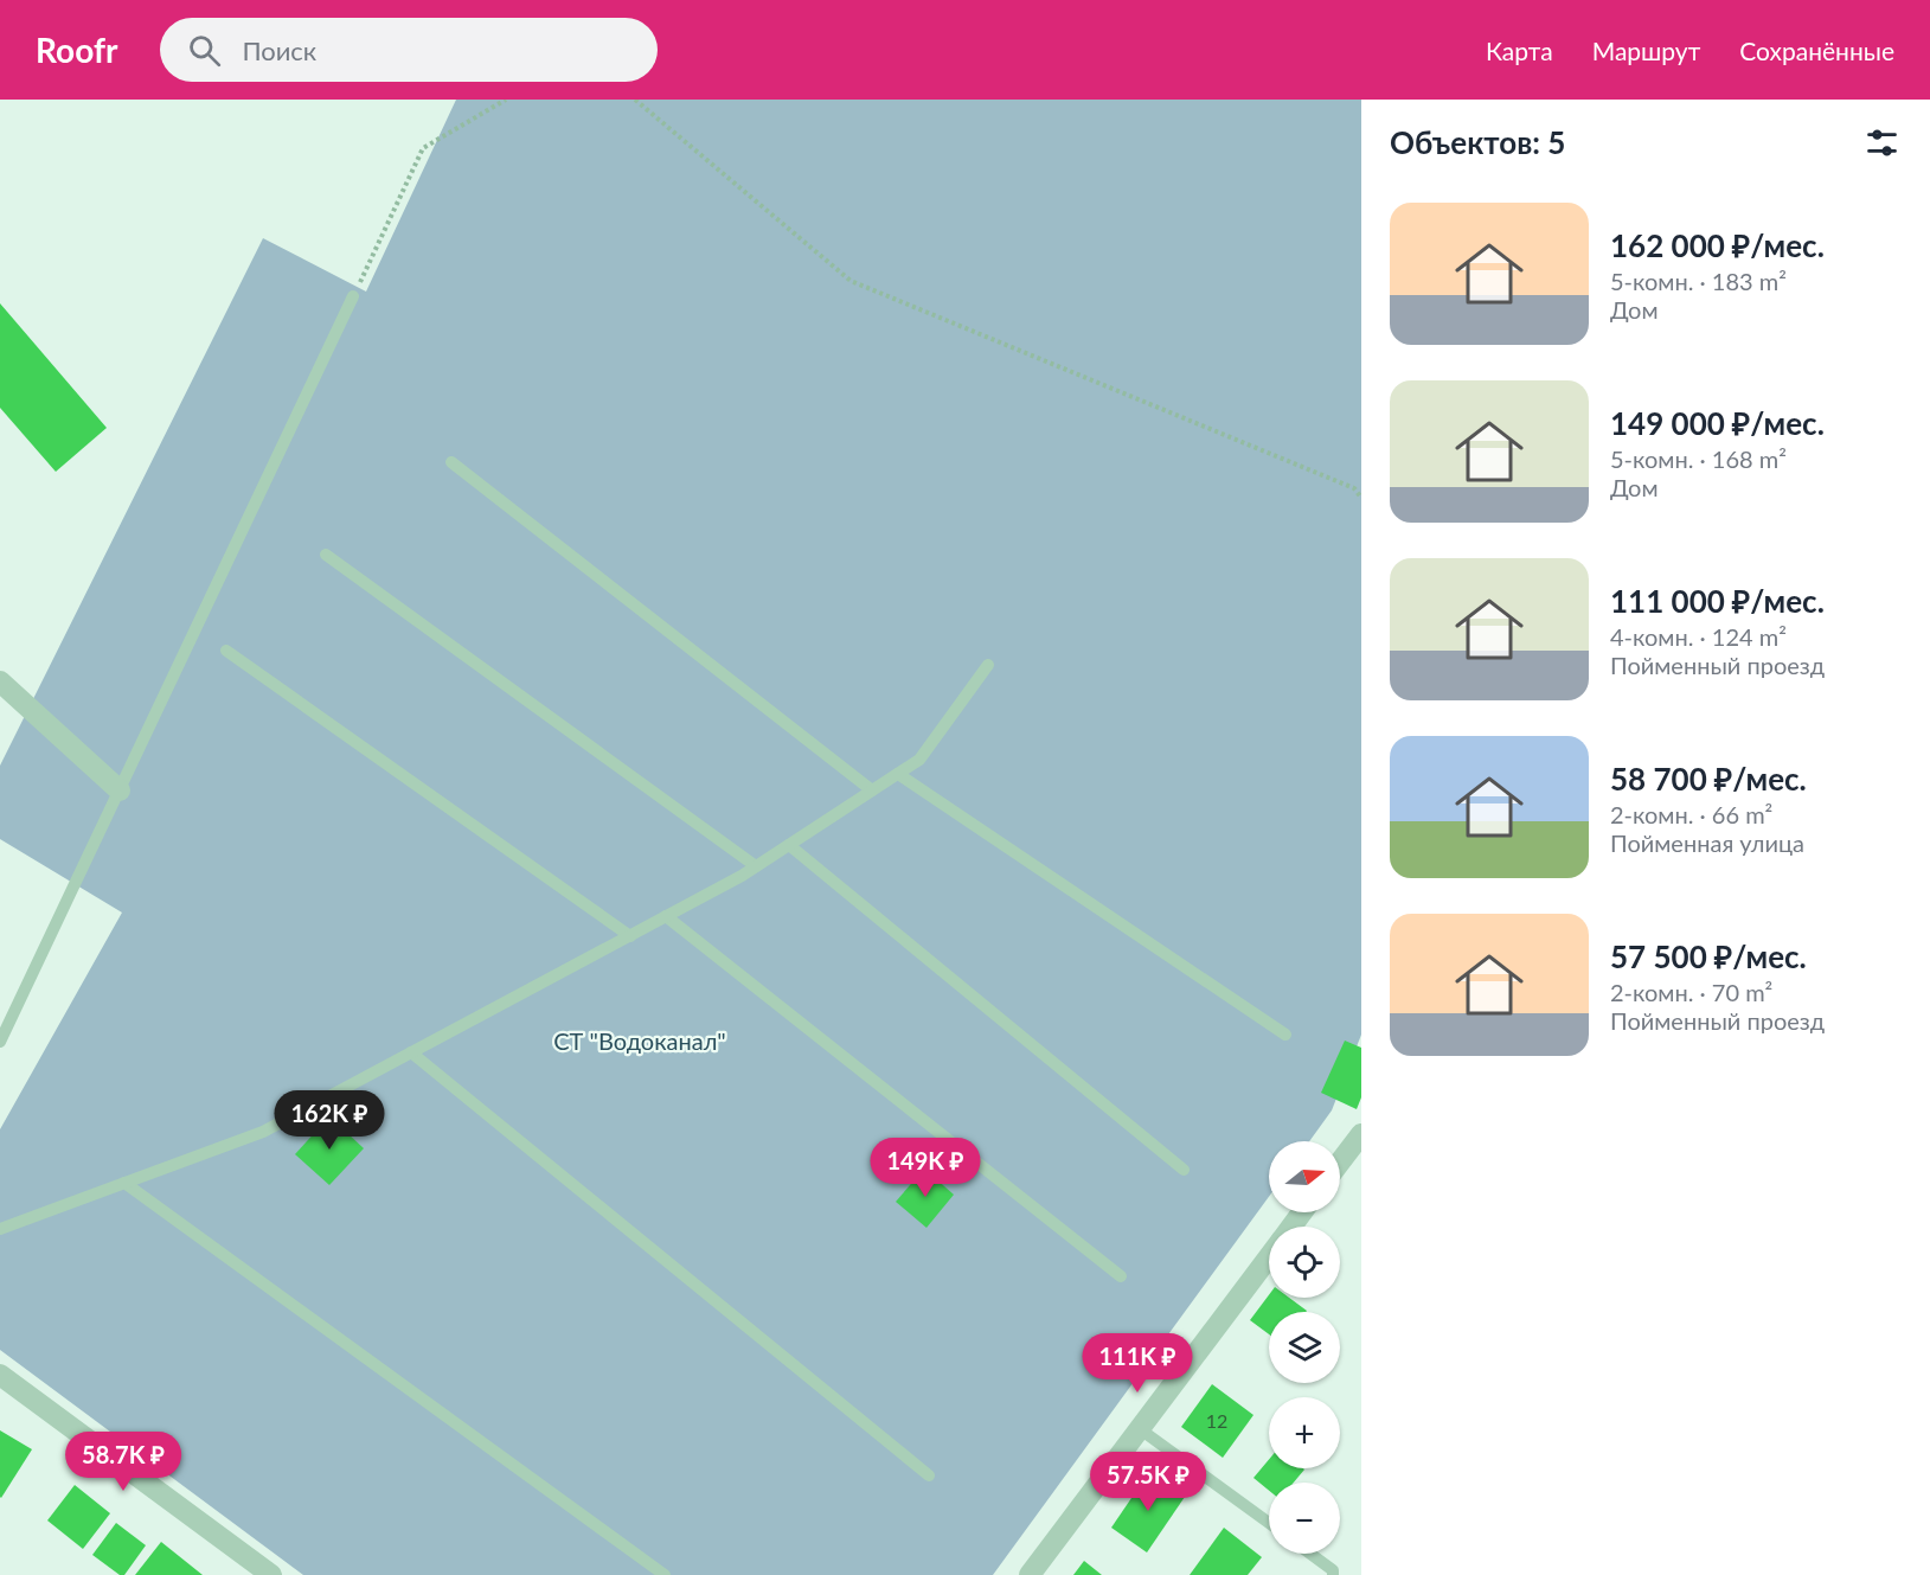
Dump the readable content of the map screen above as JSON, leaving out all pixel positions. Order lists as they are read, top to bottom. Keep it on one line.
{"parks":["СТ \"Водоканал\""],"house_numbers":["12"],"north":"right","page":{"header":"Roofr","search":"Поиск","nav":["Карта","Маршрут","Сохранённые"],"heading":"Объектов: 5","list":[{"name":"162 000 ₽/мес.","note":"5-комн. · 183 m² · Дом"},{"name":"149 000 ₽/мес.","note":"5-комн. · 168 m² · Дом"},{"name":"111 000 ₽/мес.","note":"4-комн. · 124 m² · Пойменный проезд"},{"name":"58 700 ₽/мес.","note":"2-комн. · 66 m² · Пойменная улица"},{"name":"57 500 ₽/мес.","note":"2-комн. · 70 m² · Пойменный проезд"}],"price":["162K ₽","149K ₽","111K ₽","58.7K ₽","57.5K ₽"],"map_buttons":["+","−"]}}
